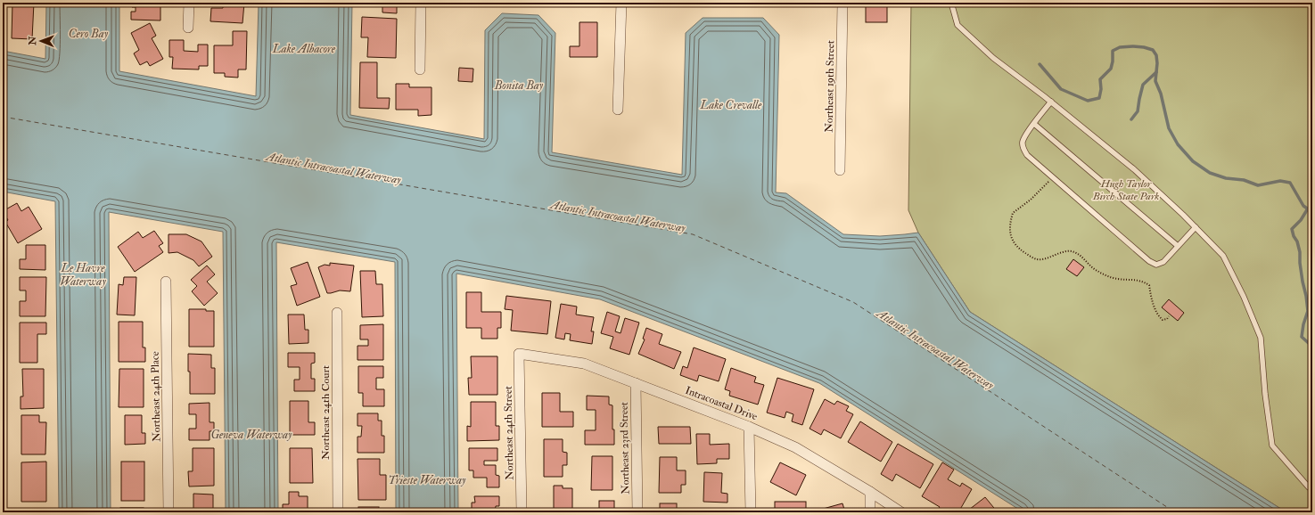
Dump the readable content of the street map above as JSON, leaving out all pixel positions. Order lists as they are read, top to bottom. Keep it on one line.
{"streets":{"street":["Northeast 19th Street","Northeast 24th Place","Intracoastal Drive","Northeast 24th Court","Northeast 24th Street","Northeast 23rd Street"]},"crossings":[["Intracoastal Drive","Northeast 24th Street"],["Intracoastal Drive","Northeast 23rd Street"]],"water":["Cero Bay","Lake Albacore","Bonita Bay","Lake Crevalle","Atlantic Intracoastal Waterway","Le Havre Waterway","Geneva Waterway","Trieste Waterway"],"parks":["Hugh Taylor Birch State Park"],"north":"left"}
